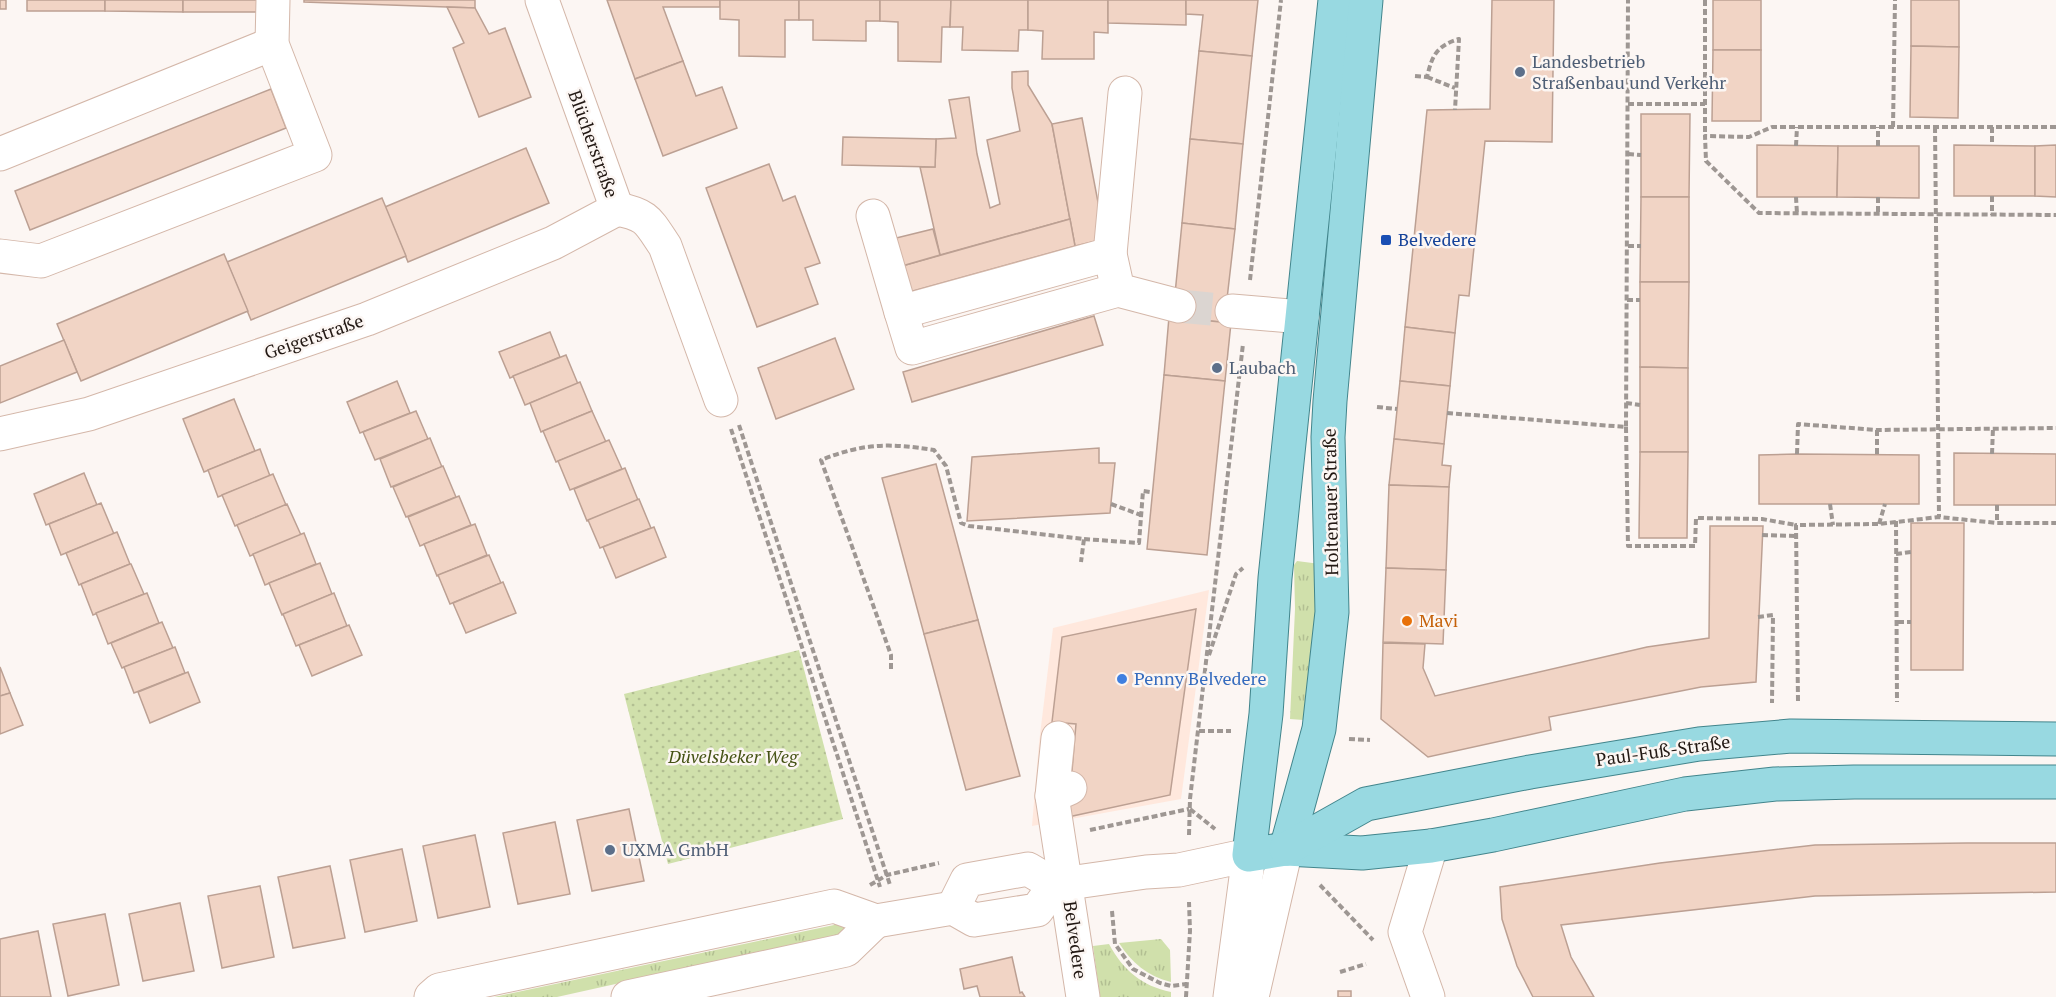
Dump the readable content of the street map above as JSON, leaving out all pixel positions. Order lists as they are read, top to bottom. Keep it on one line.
{"streets":{"main road":["Holtenauer Straße","Paul-Fuß-Straße"],"street":["Blücherstraße","Geigerstraße","Belvedere"]},"crossings":[["Blücherstraße","Geigerstraße"],["Holtenauer Straße","Paul-Fuß-Straße"]],"parks":["Düvelsbeker Weg"],"places":{"other":["Landesbetrieb Straßenbau und Verkehr","Laubach","Mavi","Penny Belvedere","UXMA GmbH"],"transit":["Belvedere"]}}
